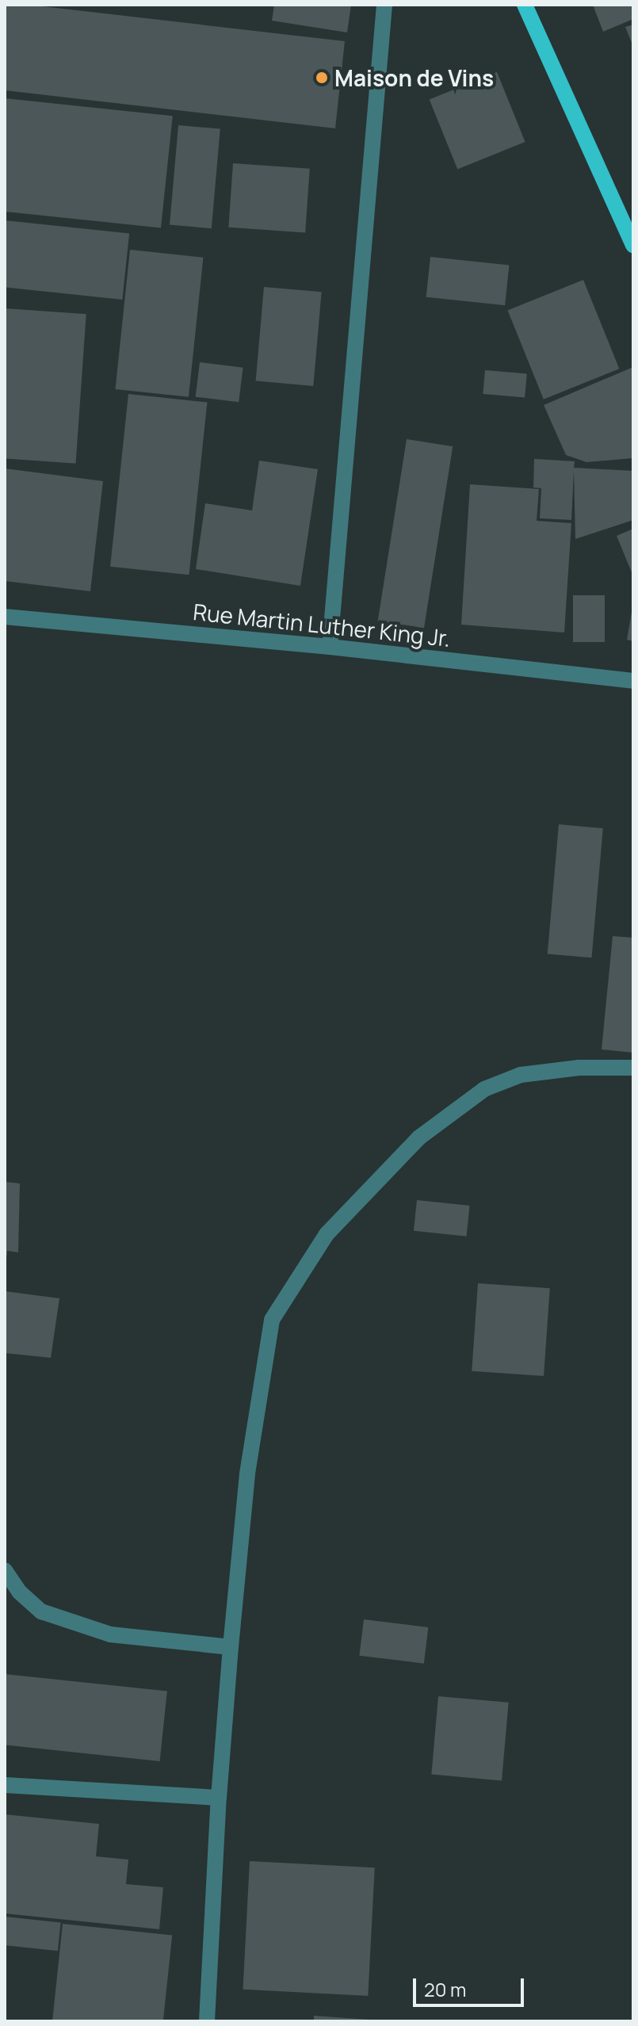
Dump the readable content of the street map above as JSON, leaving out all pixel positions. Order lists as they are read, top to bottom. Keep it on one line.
{"streets":{"street":["Rue Martin Luther King Jr."]},"places":["Maison de Vins"],"scale_bar":"20 m"}
